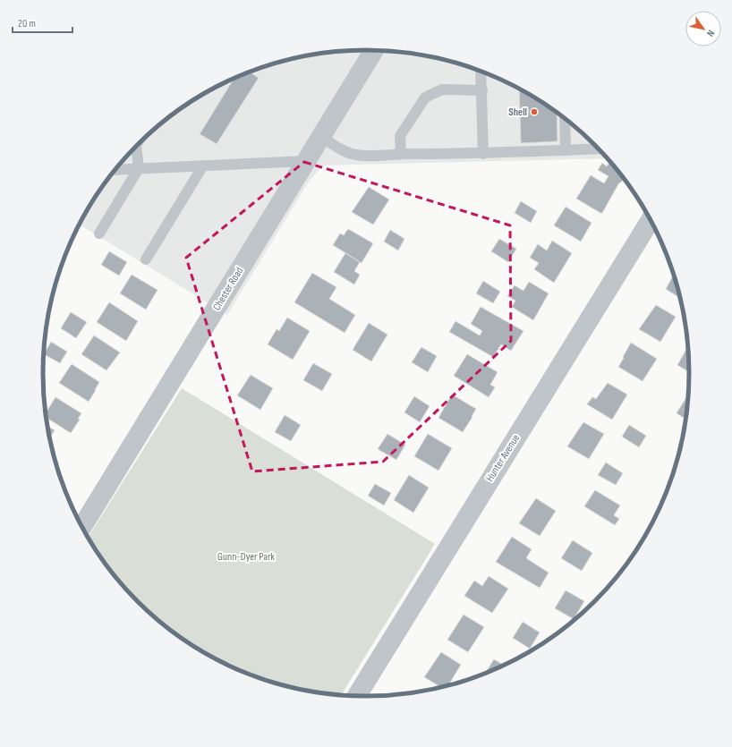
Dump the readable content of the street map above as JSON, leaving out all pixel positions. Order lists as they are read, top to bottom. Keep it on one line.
{"streets":{"street":["Chester Road","Hunter Avenue"]},"parks":["Gunn-Dyer Park"],"places":["Shell"],"scale_bar":"20 m","north":"bottom right"}
